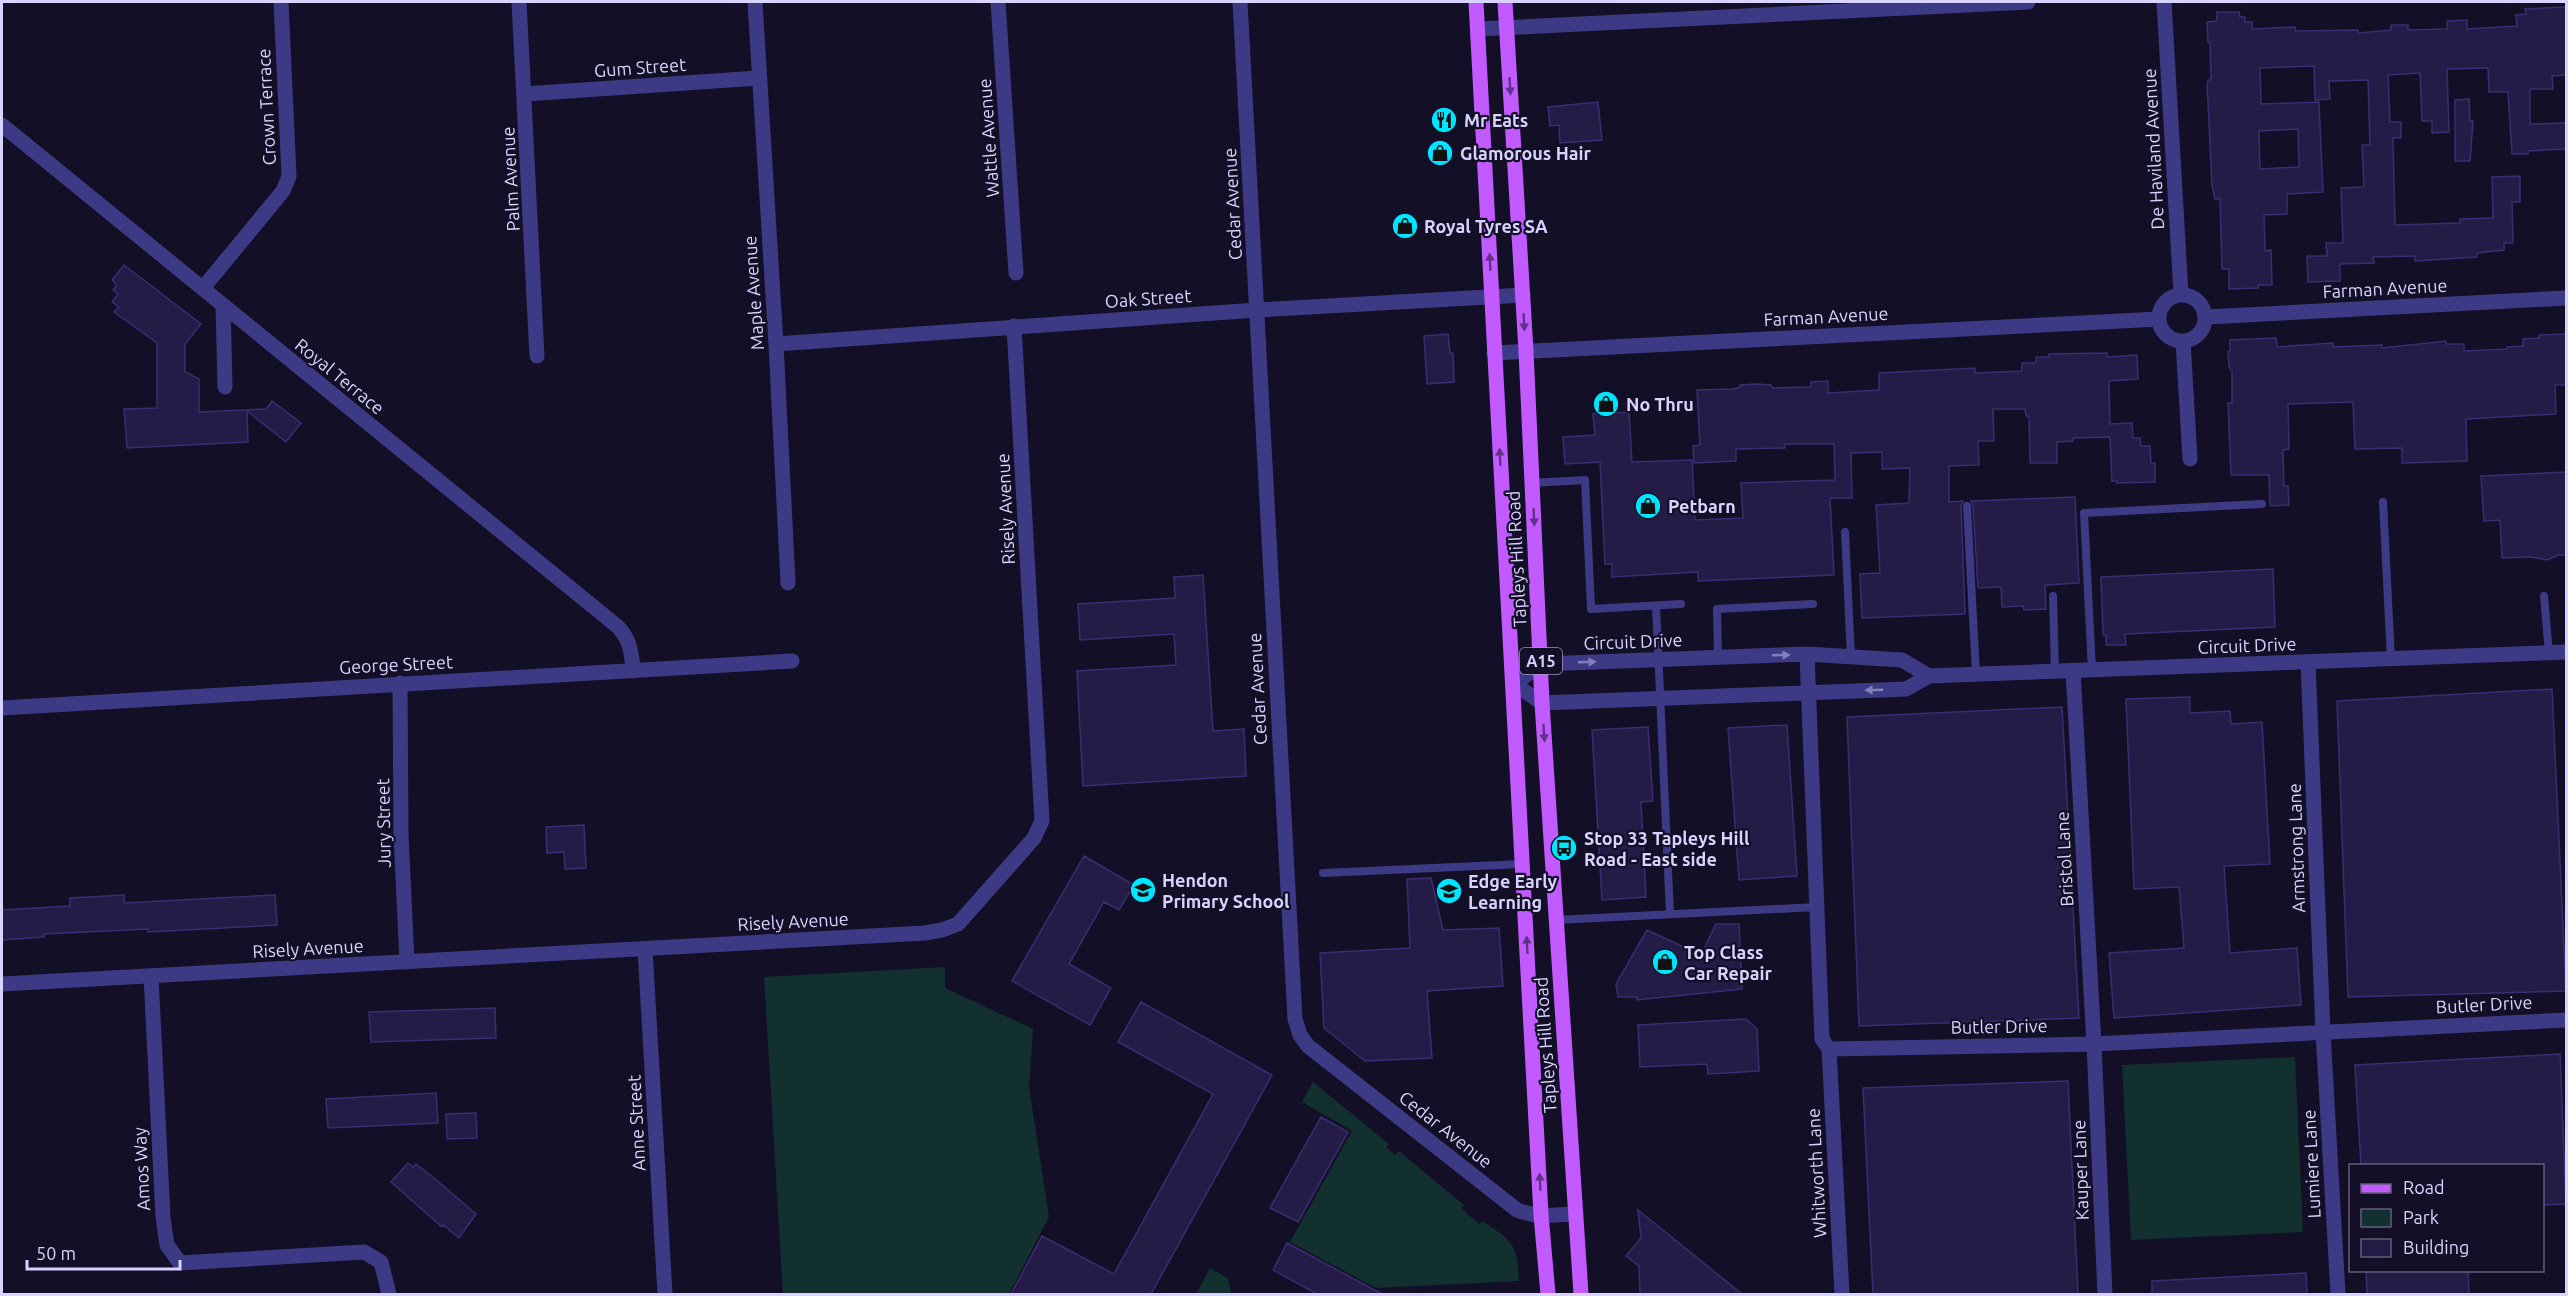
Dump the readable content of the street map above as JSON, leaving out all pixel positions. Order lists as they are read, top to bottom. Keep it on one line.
{"streets":{"main road":["Tapleys Hill Road","A15"],"street":["Gum Street","Crown Terrace","Wattle Avenue","De Haviland Avenue","Palm Avenue","Cedar Avenue","Farman Avenue","Maple Avenue","Oak Street","Royal Terrace","Risely Avenue","Circuit Drive","George Street","Jury Street","Armstrong Lane","Bristol Lane","Butler Drive","Anne Street","Lumiere Lane","Amos Way","Kauper Lane","Whitworth Lane"]},"crossings":[["Gum Street","Palm Avenue"],["Gum Street","Maple Avenue"],["Crown Terrace","Royal Terrace"],["De Haviland Avenue","Farman Avenue"],["Cedar Avenue","Oak Street"],["Cedar Avenue","Tapleys Hill Road"],["Farman Avenue","Tapleys Hill Road"],["Maple Avenue","Oak Street"],["Oak Street","Risely Avenue"],["Oak Street","Tapleys Hill Road"],["Royal Terrace","George Street"],["Risely Avenue","Jury Street"],["Risely Avenue","Anne Street"],["Risely Avenue","Amos Way"],["Tapleys Hill Road","Circuit Drive"],["Circuit Drive","Armstrong Lane"],["Circuit Drive","Bristol Lane"],["George Street","Jury Street"],["Armstrong Lane","Butler Drive"],["Armstrong Lane","Lumiere Lane"],["Bristol Lane","Butler Drive"],["Bristol Lane","Kauper Lane"],["Butler Drive","Lumiere Lane"],["Butler Drive","Kauper Lane"],["Butler Drive","Whitworth Lane"]],"places":{"restaurant":["Mr Eats"],"shop":["Glamorous Hair","Royal Tyres SA","No Thru","Petbarn","Top Class Car Repair"],"bus stop":["Stop 33 Tapleys Hill Road - East side"],"school or university":["Hendon Primary School","Edge Early Learning"]},"legend":["Road","Park","Building"],"scale_bar":"50 m"}
